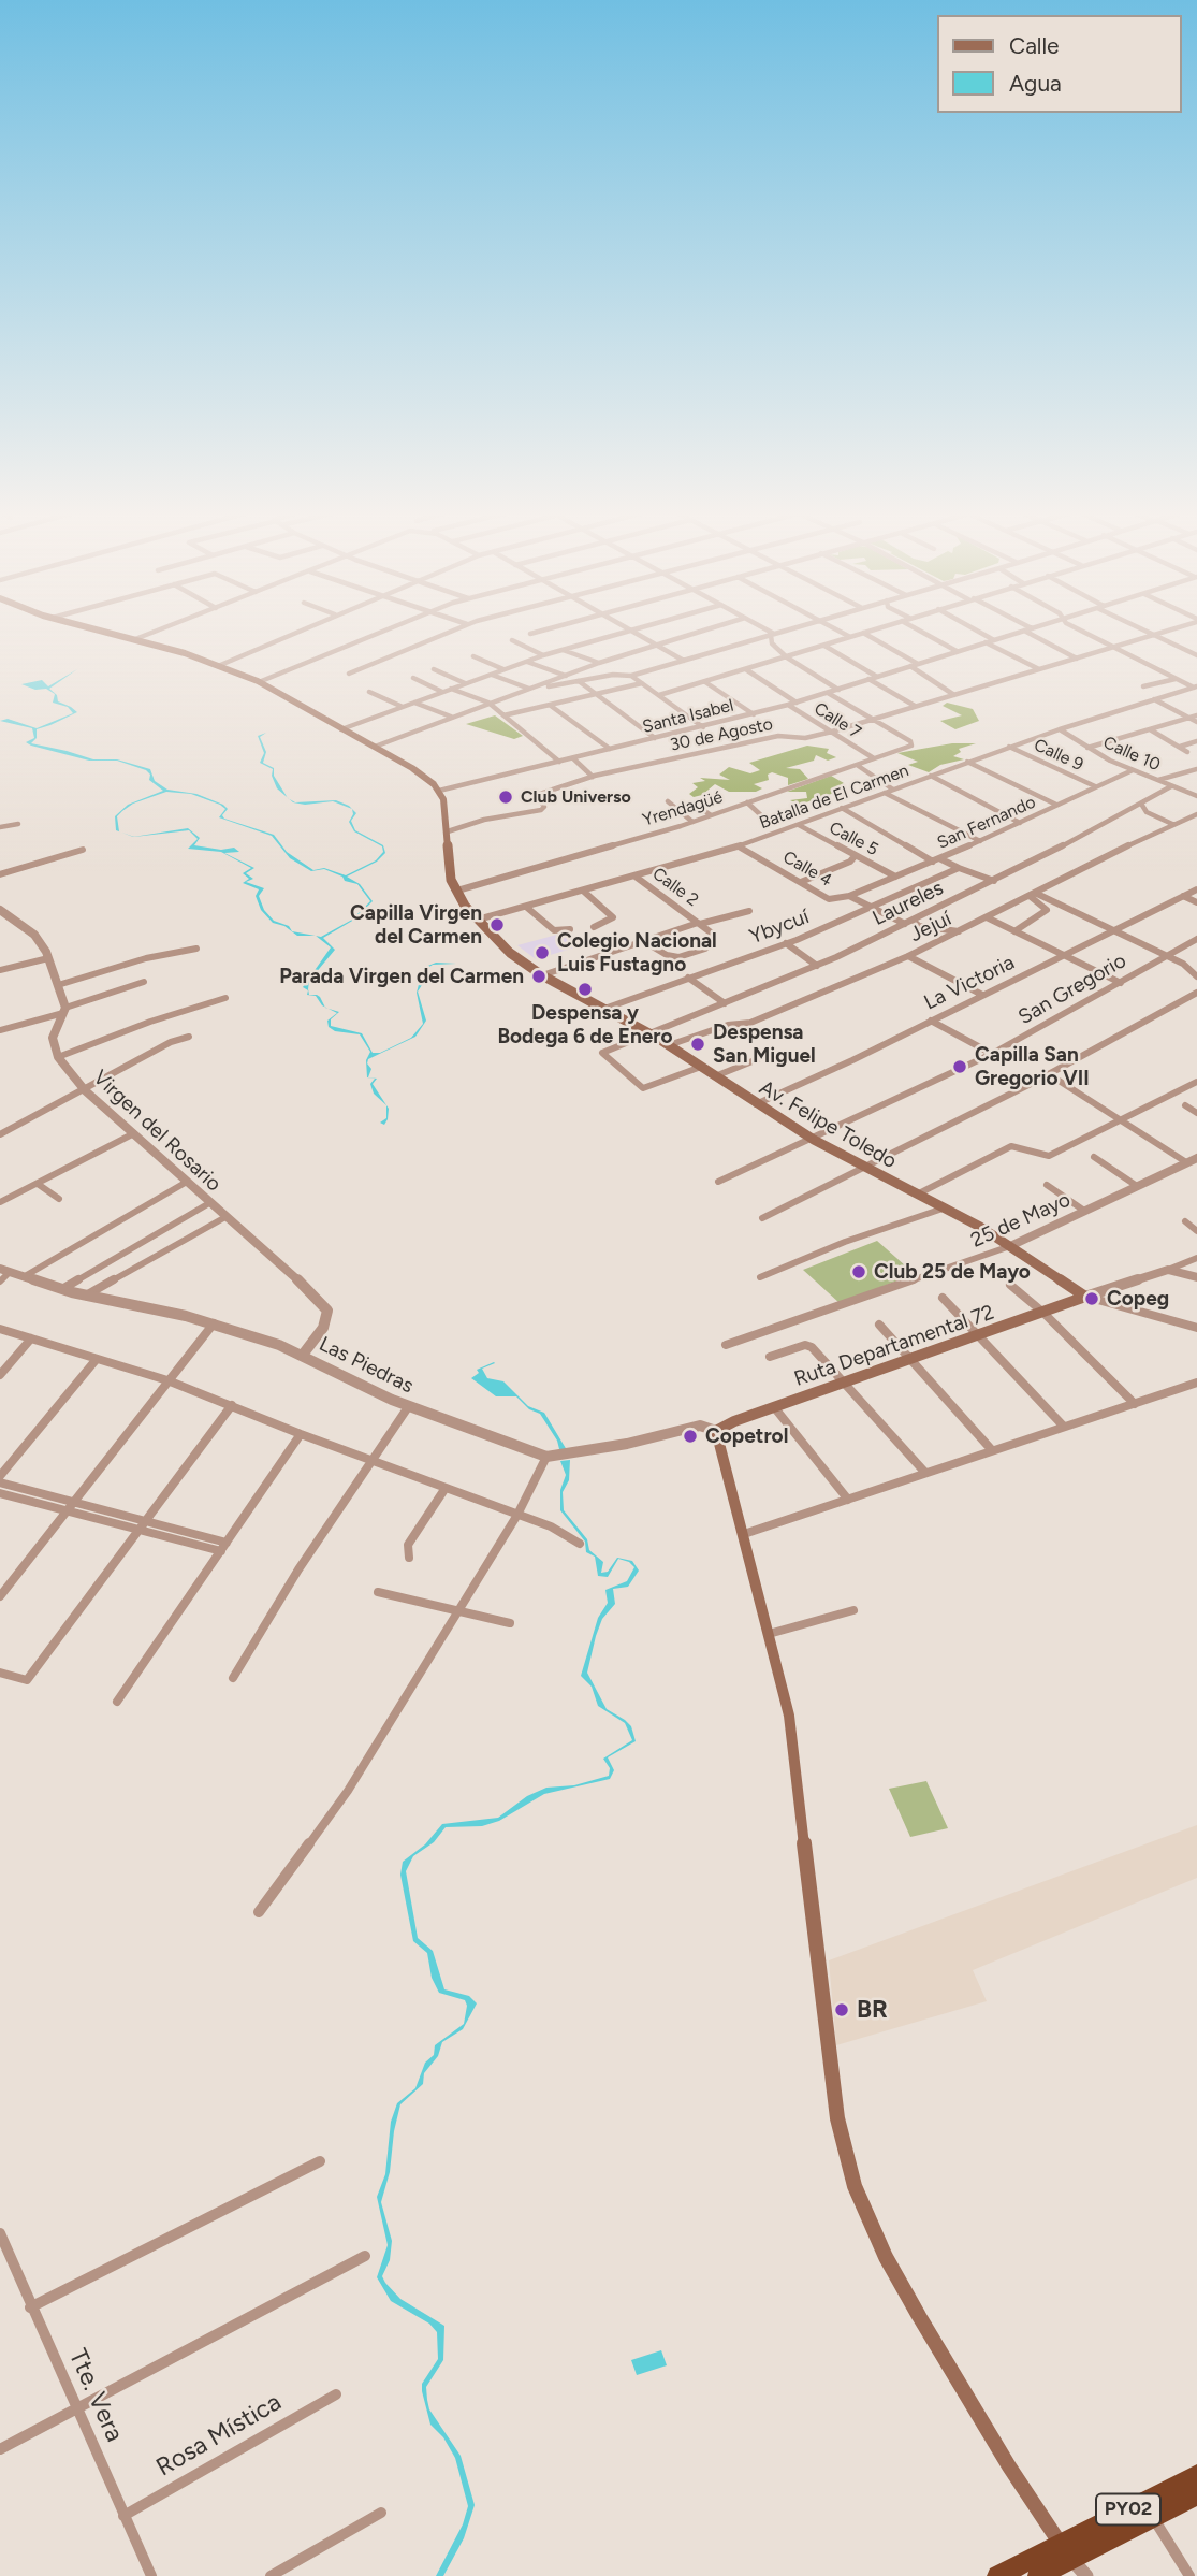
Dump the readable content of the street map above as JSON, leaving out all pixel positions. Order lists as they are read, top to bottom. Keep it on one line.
{"streets":{"highway":["PY02"],"main road":["Av. Felipe Toledo","Ruta Departamental 72"],"street":["Santa Isabel","Calle 7","30 de Agosto","Calle 10","Calle 9","Batalla de El Carmen","Yrendagüé","San Fernando","Calle 5","Calle 4","Calle 2","Laureles","Ybycuí","Jejuí","La Victoria","San Gregorio","Virgen del Rosario","25 de Mayo","Las Piedras","Tte. Vera","Rosa Mística"]},"crossings":[["Santa Isabel","Calle 7"],["Santa Isabel","Av. Felipe Toledo"],["Calle 7","30 de Agosto"],["Calle 7","Yrendagüé"],["30 de Agosto","Yrendagüé"],["30 de Agosto","Av. Felipe Toledo"],["Calle 10","Batalla de El Carmen"],["Calle 10","San Fernando"],["Calle 10","Laureles"],["Calle 9","Batalla de El Carmen"],["Calle 9","San Fernando"],["Batalla de El Carmen","Calle 5"],["Batalla de El Carmen","Calle 4"],["Batalla de El Carmen","Calle 2"],["Batalla de El Carmen","Av. Felipe Toledo"],["Yrendagüé","Av. Felipe Toledo"],["San Fernando","Calle 5"],["San Fernando","Calle 4"],["Calle 4","Laureles"],["Calle 4","Ybycuí"],["Laureles","Av. Felipe Toledo"],["Ybycuí","Av. Felipe Toledo"],["Jejuí","Av. Felipe Toledo"],["La Victoria","Av. Felipe Toledo"],["San Gregorio","Av. Felipe Toledo"],["Av. Felipe Toledo","25 de Mayo"],["Av. Felipe Toledo","Ruta Departamental 72"],["Virgen del Rosario","Las Piedras"],["Ruta Departamental 72","Las Piedras"],["Tte. Vera","Rosa Mística"]],"places":["Club Universo","Capilla Virgen del Carmen","Colegio Nacional Luis Fustagno","Parada Virgen del Carmen","Despensa y Bodega 6 de Enero","Despensa San Miguel","Capilla San Gregorio VII","Club 25 de Mayo","Copeg","Copetrol","BR"],"legend":["Calle","Agua"]}
